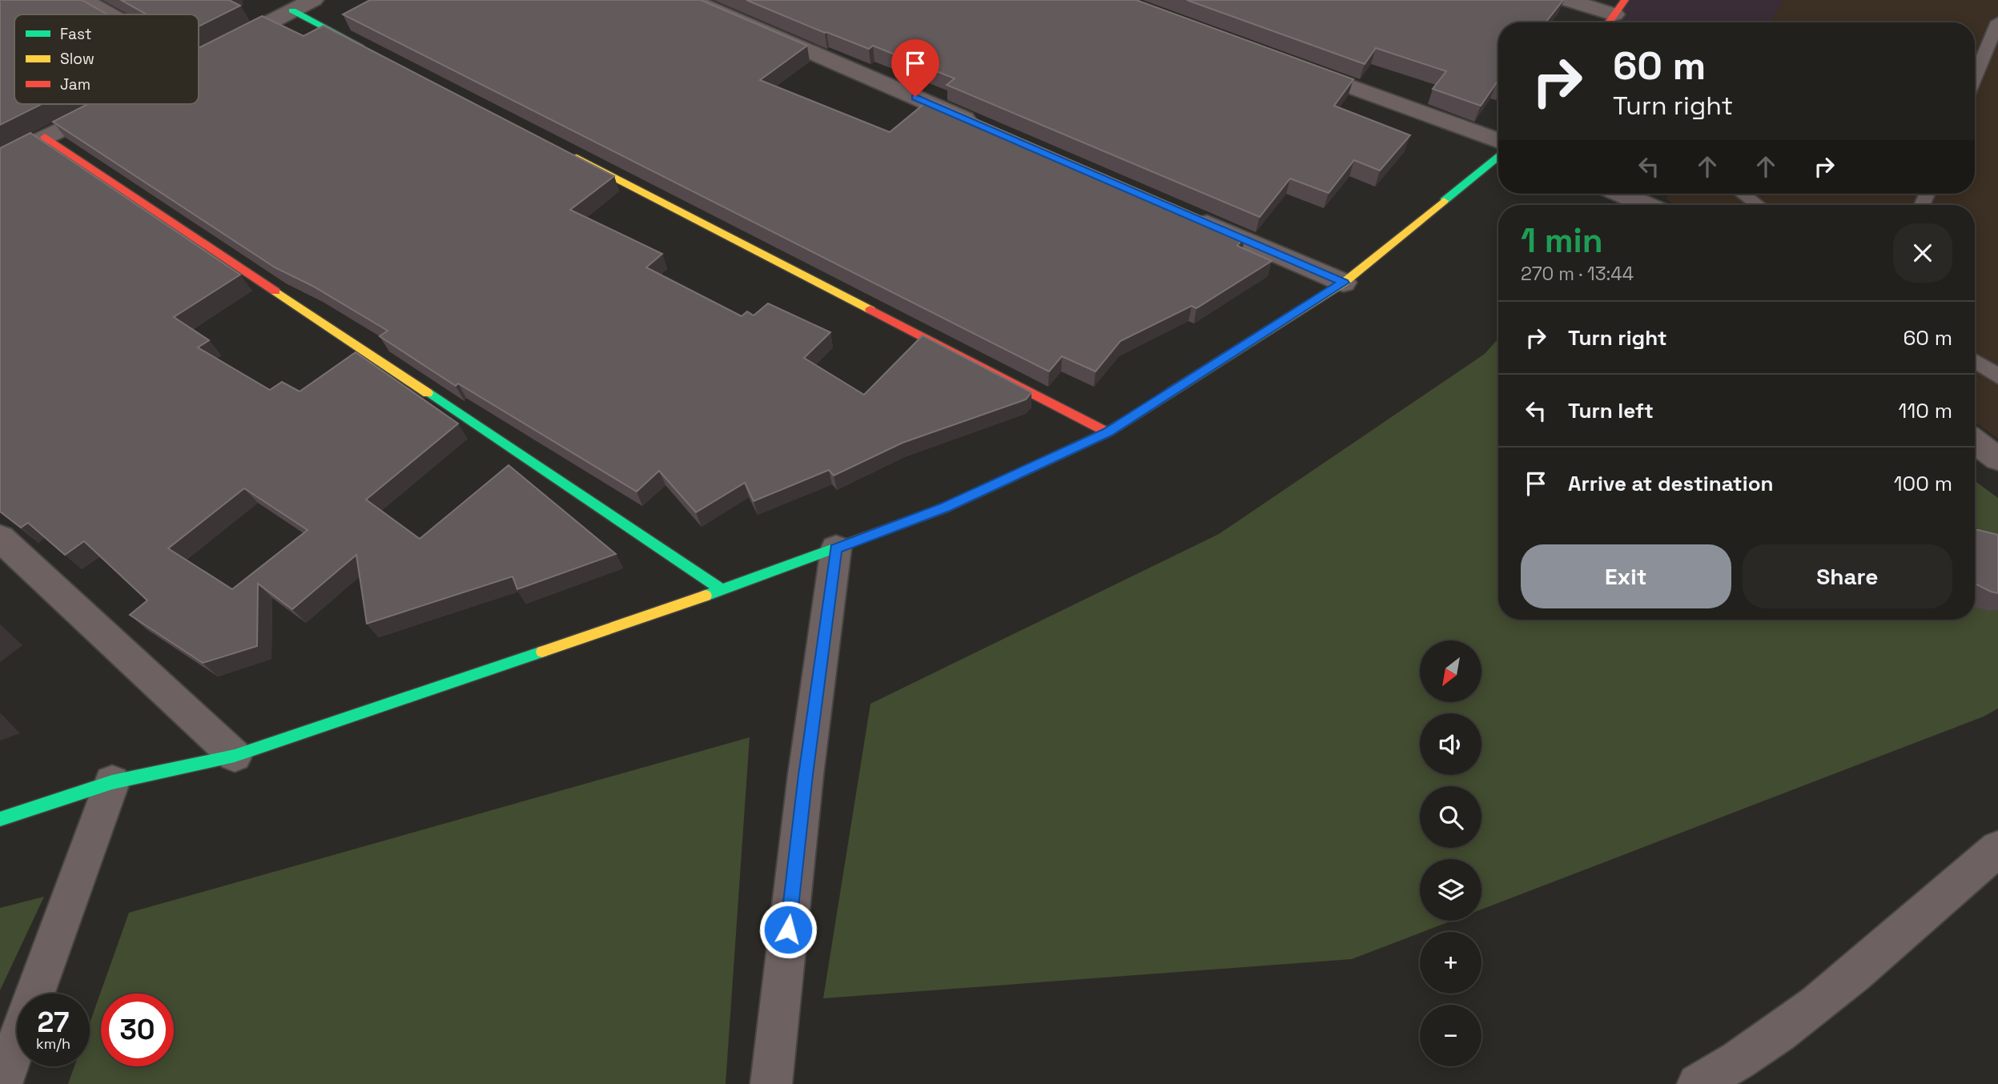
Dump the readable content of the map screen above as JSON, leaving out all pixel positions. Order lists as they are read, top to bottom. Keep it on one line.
{"legend":["Fast","Slow","Jam"],"north":"bottom left","page":{"turn":["60 m","Turn right"],"heading":["1 min","270 m · 13:44"],"list":[{"name":"Turn right","value":"60 m"},{"name":"Turn left","value":"110 m"},{"name":"Arrive at destination","value":"100 m"}],"buttons":["Exit","Share"],"map_buttons":["+","−"],"speed":"27 km/h","limit":"30"}}
